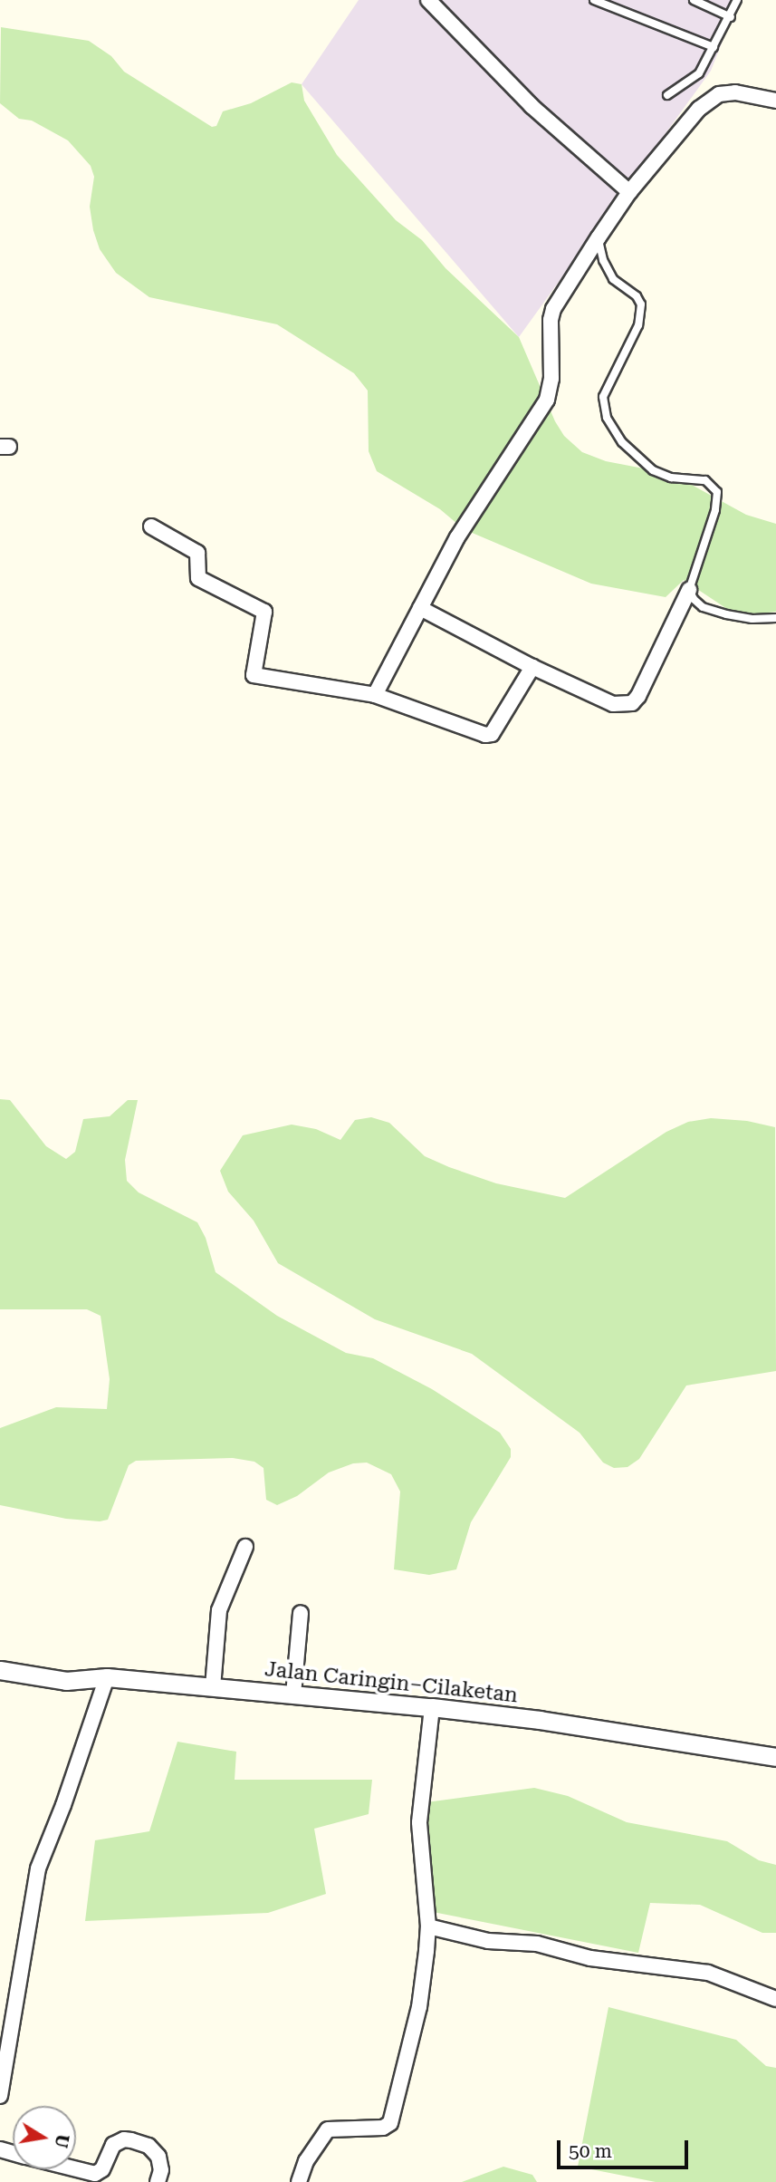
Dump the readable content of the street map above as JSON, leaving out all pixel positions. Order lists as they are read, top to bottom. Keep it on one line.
{"streets":{"street":["Jalan Caringin–Cilaketan"]},"scale_bar":"50 m","north":"right"}
